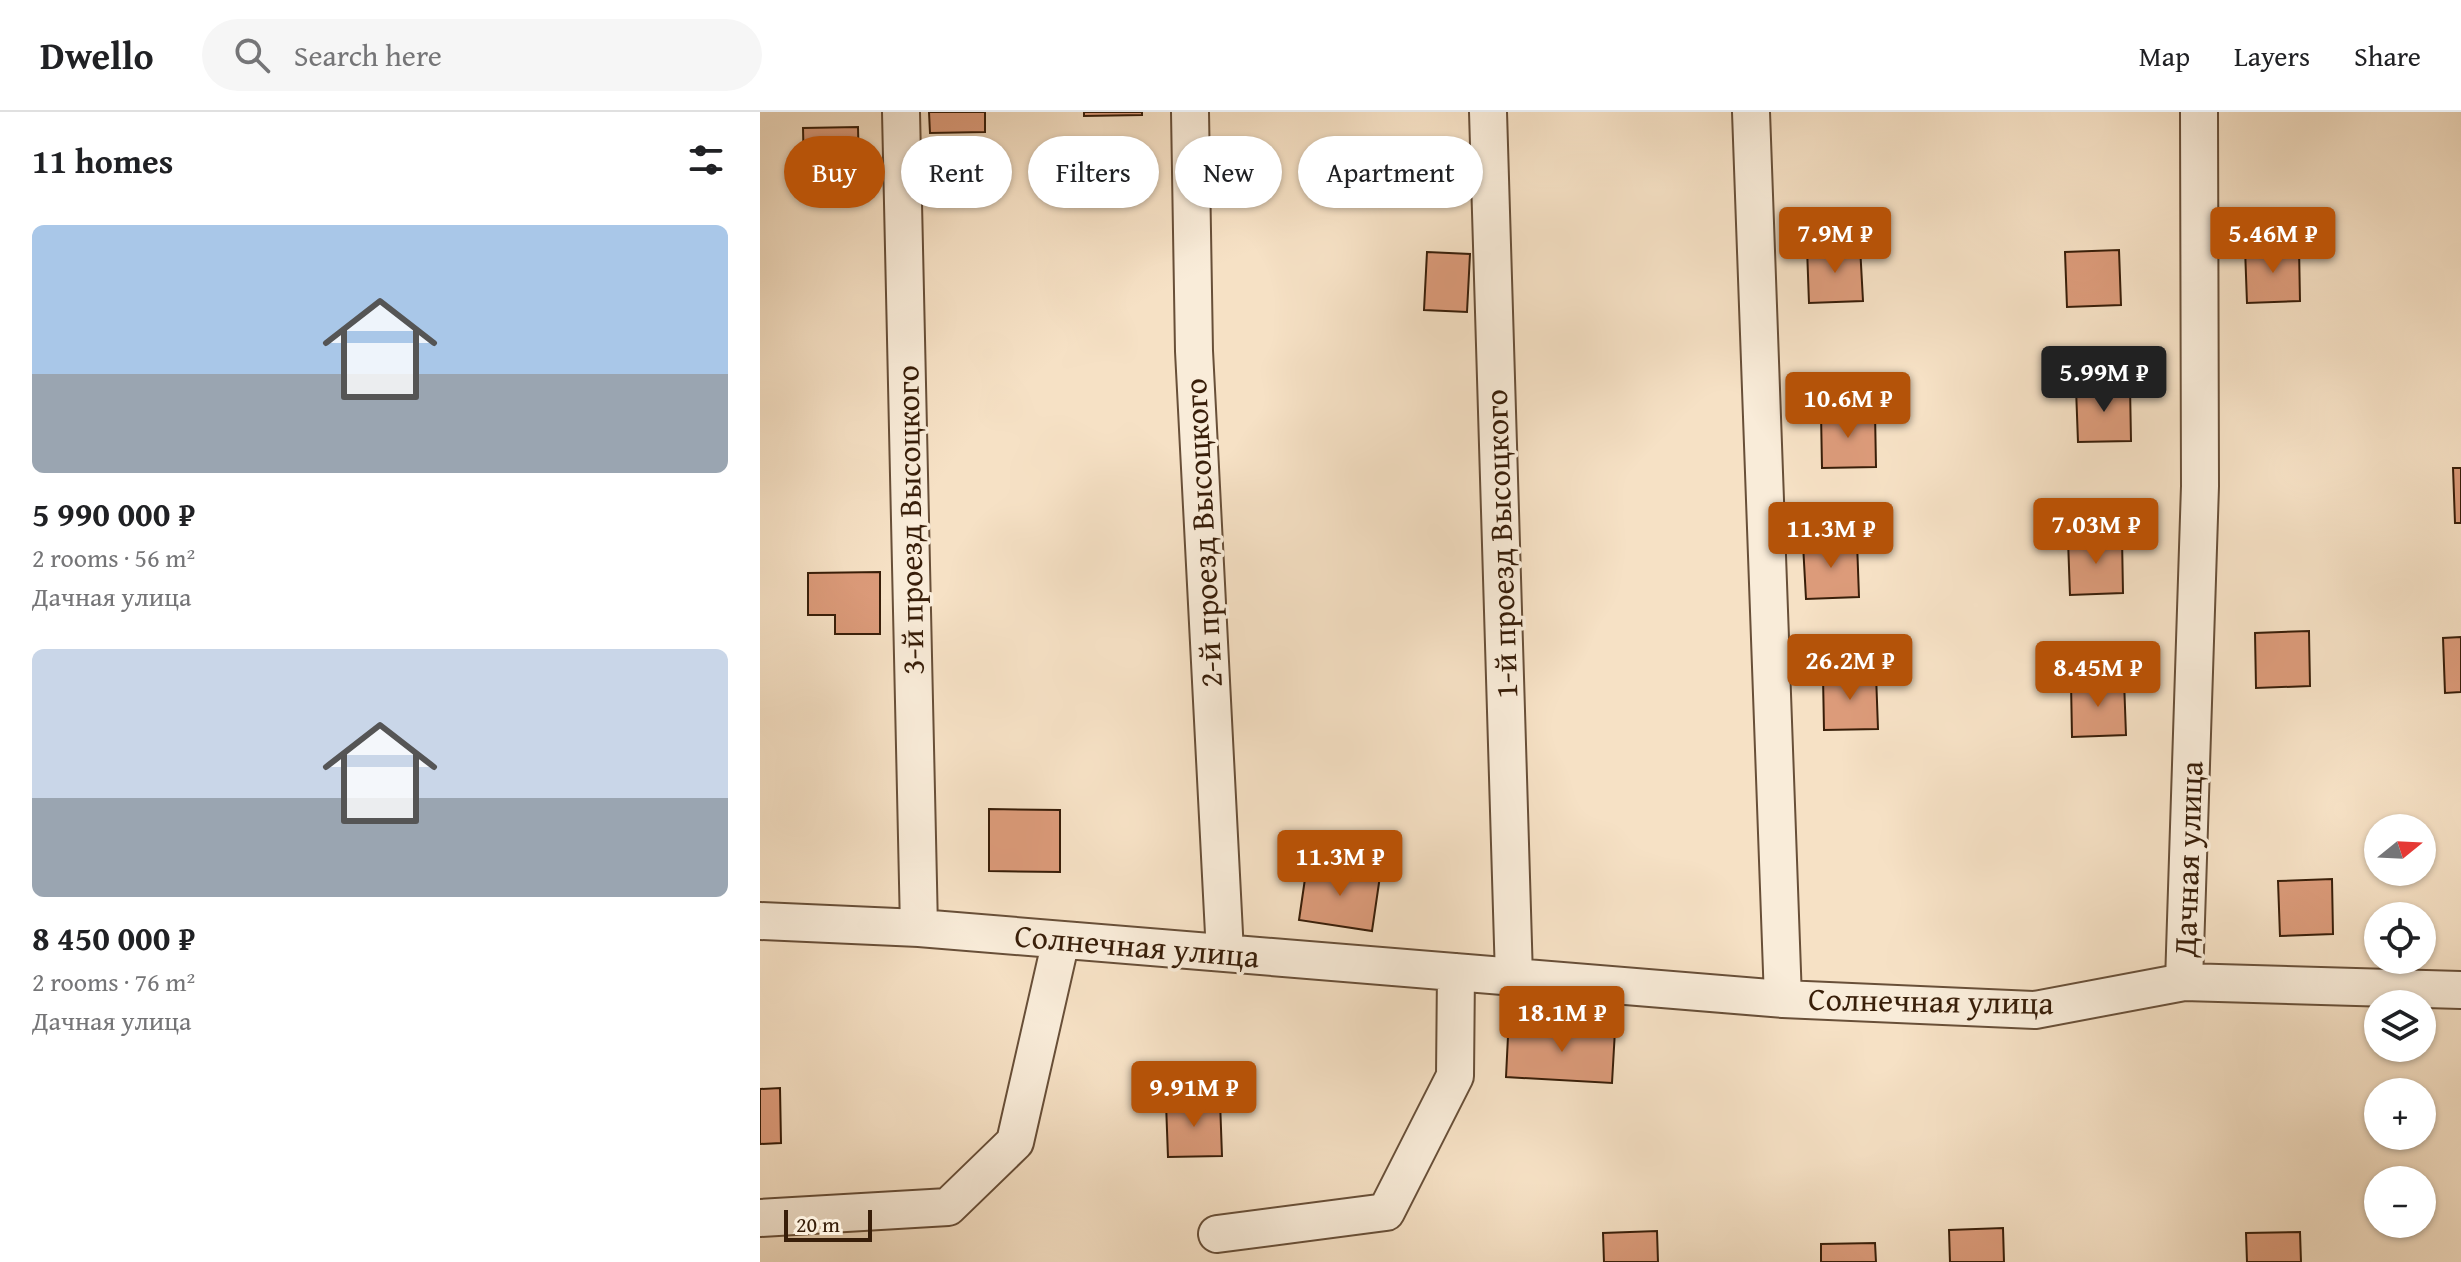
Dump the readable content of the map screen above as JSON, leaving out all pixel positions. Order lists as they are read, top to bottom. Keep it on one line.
{"streets":{"street":["3-й проезд Высоцкого","2-й проезд Высоцкого","1-й проезд Высоцкого","Дачная улица","Солнечная улица"]},"crossings":[["3-й проезд Высоцкого","Солнечная улица"],["2-й проезд Высоцкого","Солнечная улица"],["1-й проезд Высоцкого","Солнечная улица"],["Дачная улица","Солнечная улица"]],"scale_bar":"20 m","north":"right","page":{"header":"Dwello","search":"Search here","nav":["Map","Layers","Share"],"heading":"11 homes","chip":["Buy","Rent","Filters","New","Apartment"],"price":["7.9M ₽","5.46M ₽","5.99M ₽","10.6M ₽","7.03M ₽","11.3M ₽","26.2M ₽","8.45M ₽","11.3M ₽","18.1M ₽","9.91M ₽"],"list":[{"name":"5 990 000 ₽","note":"2 rooms · 56 m² · Дачная улица"},{"name":"8 450 000 ₽","note":"2 rooms · 76 m² · Дачная улица"}],"map_buttons":["+","−"],"scale":"20 m"}}
